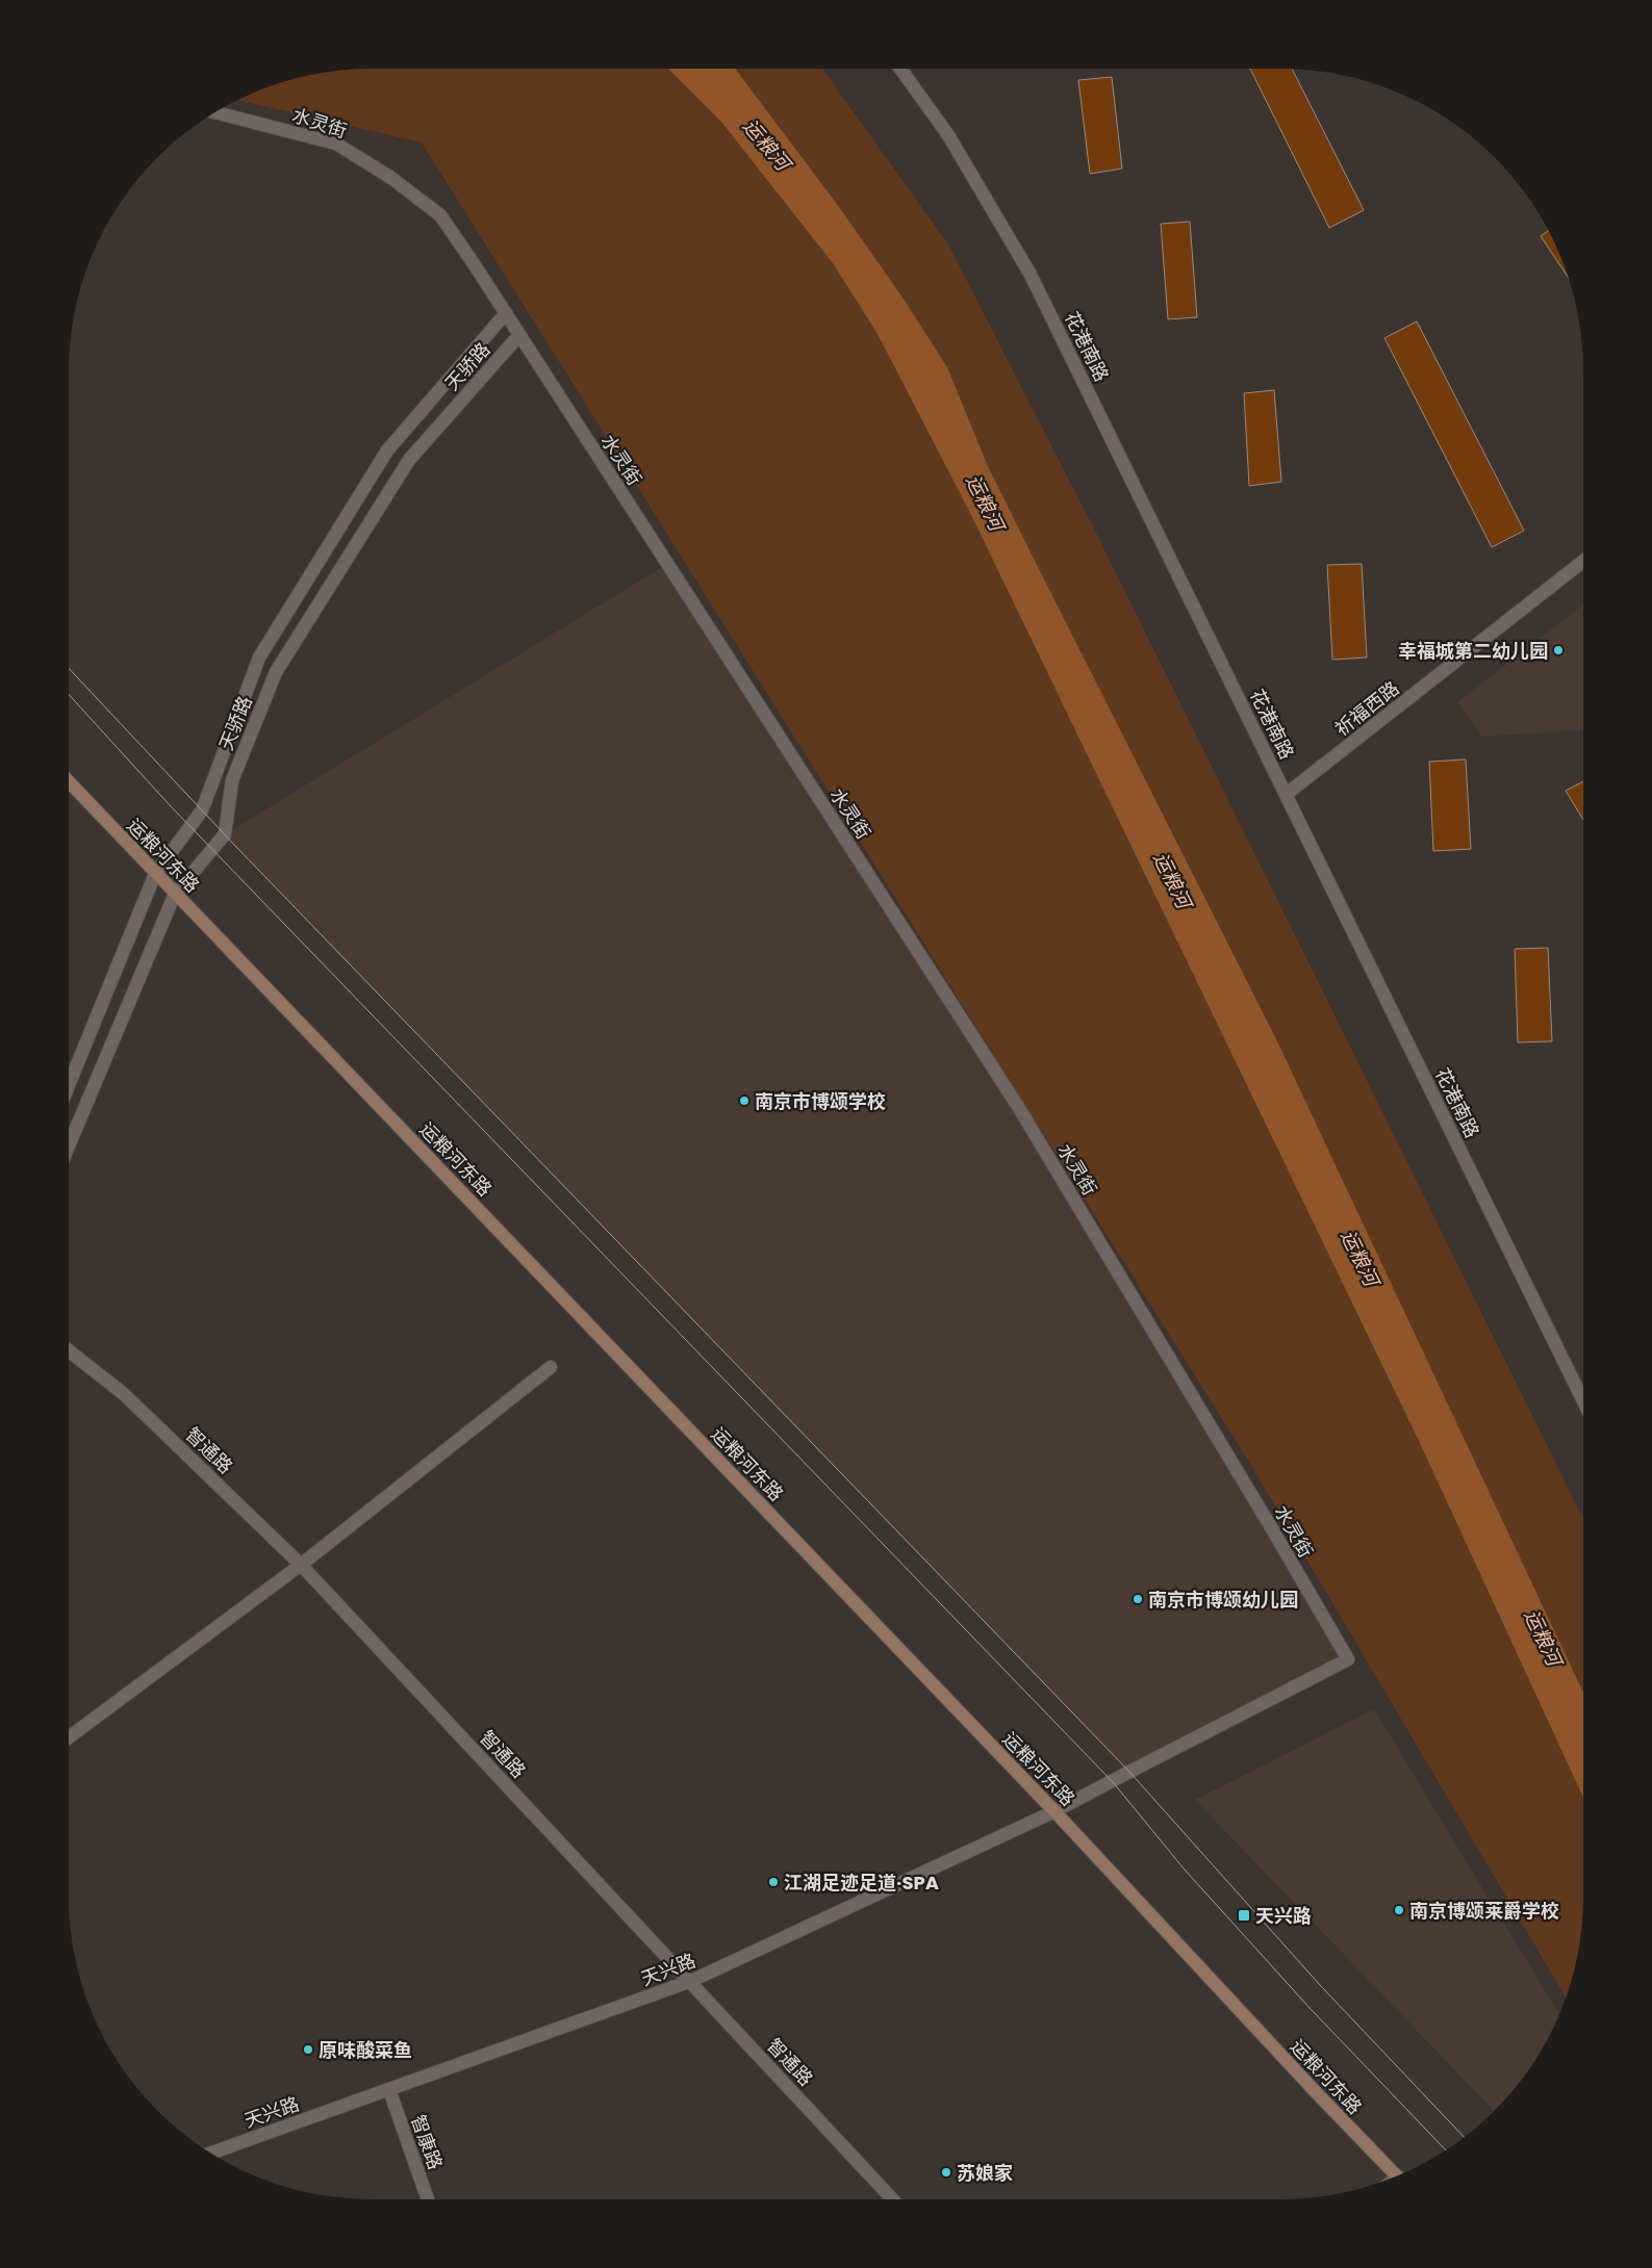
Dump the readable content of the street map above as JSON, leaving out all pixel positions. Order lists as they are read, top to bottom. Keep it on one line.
{"streets":{"main road":["运粮河东路"],"street":["水灵街","花港南路","天骄路","祈福西路","智通路","天兴路","智康路"]},"crossings":[["水灵街","天骄路"],["水灵街","天兴路"],["花港南路","祈福西路"],["天骄路","运粮河东路"],["运粮河东路","天兴路"],["智通路","天兴路"],["天兴路","智康路"]],"water":["运粮河"],"places":{"other":["幸福城第二幼儿园","南京市博颂学校","南京市博颂幼儿园","江湖足迹足道·SPA","南京博颂莱爵学校","原味酸菜鱼","苏娘家"],"transit":["天兴路"]}}
